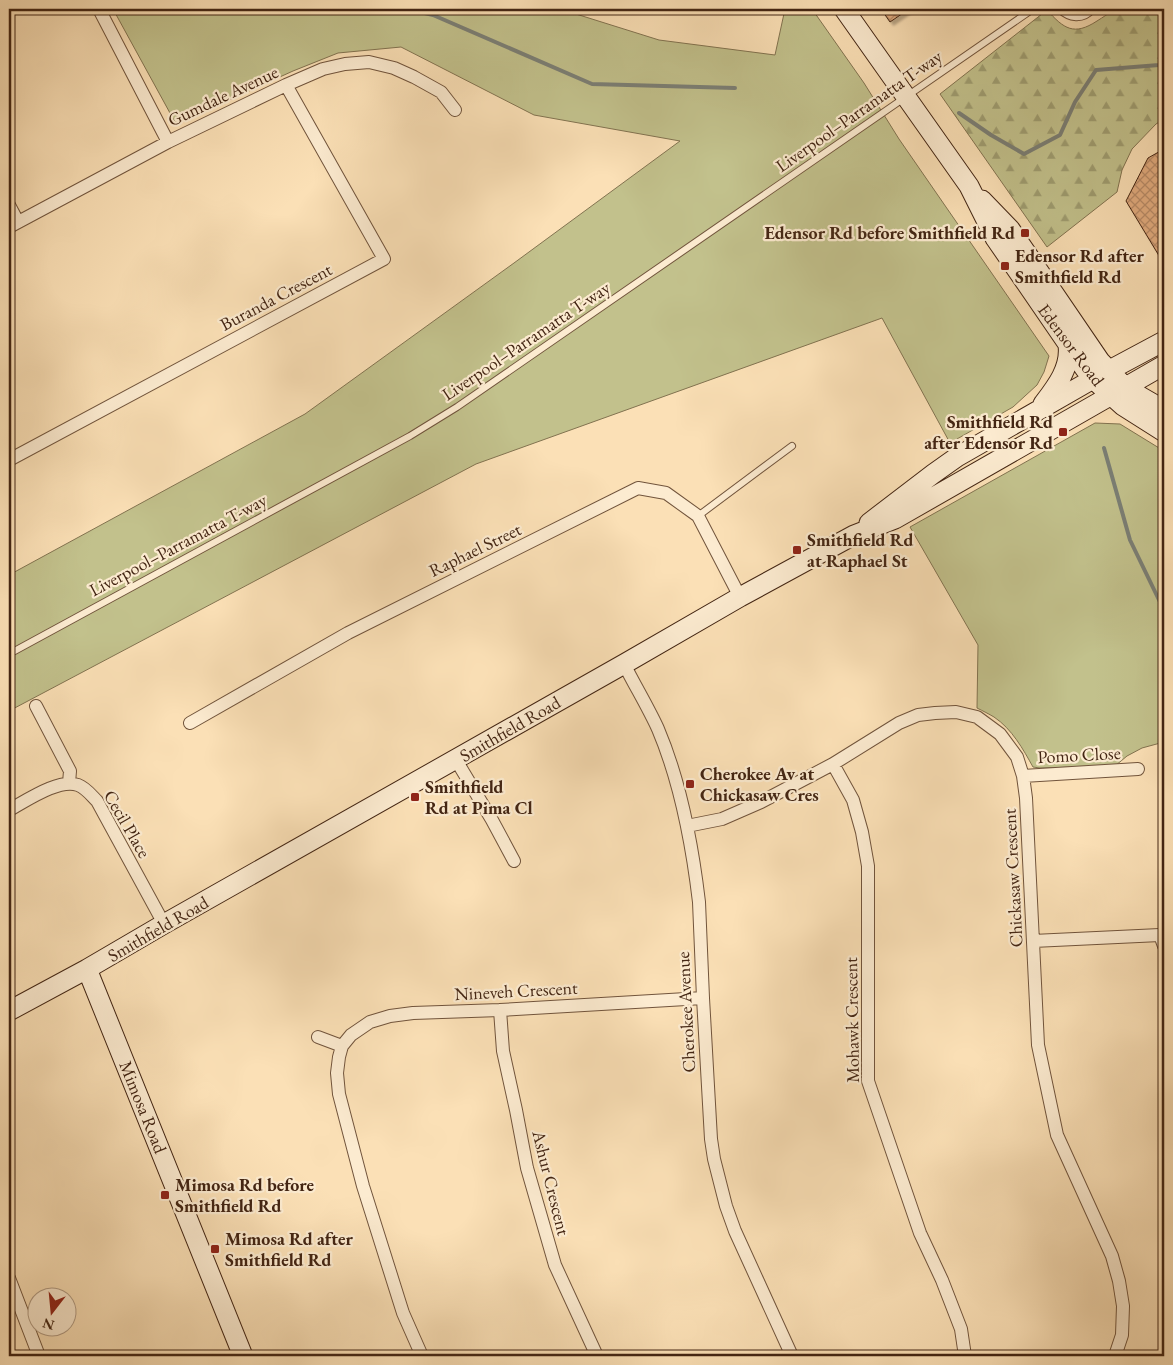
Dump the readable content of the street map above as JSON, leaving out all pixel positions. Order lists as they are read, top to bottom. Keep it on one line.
{"streets":{"main road":["Edensor Road","Smithfield Road","Mimosa Road"],"street":["Gumdale Avenue","Buranda Crescent","Raphael Street","Pomo Close","Cecil Place","Chickasaw Crescent","Nineveh Crescent","Cherokee Avenue","Mohawk Crescent","Ashur Crescent"],"lane":["Liverpool–Parramatta T-way"]},"crossings":[["Gumdale Avenue","Buranda Crescent"],["Liverpool–Parramatta T-way","Edensor Road"],["Edensor Road","Smithfield Road"],["Raphael Street","Smithfield Road"],["Smithfield Road","Cecil Place"],["Smithfield Road","Cherokee Avenue"],["Smithfield Road","Mimosa Road"],["Pomo Close","Chickasaw Crescent"],["Chickasaw Crescent","Cherokee Avenue"],["Chickasaw Crescent","Mohawk Crescent"],["Nineveh Crescent","Cherokee Avenue"],["Nineveh Crescent","Ashur Crescent"]],"places":{"transit":["Edensor Rd before Smithfield Rd","Edensor Rd after Smithfield Rd","Smithfield Rd after Edensor Rd","Smithfield Rd at Raphael St","Cherokee Av at Chickasaw Cres","Smithfield Rd at Pima Cl","Mimosa Rd before Smithfield Rd","Mimosa Rd after Smithfield Rd"]},"north":"bottom"}
